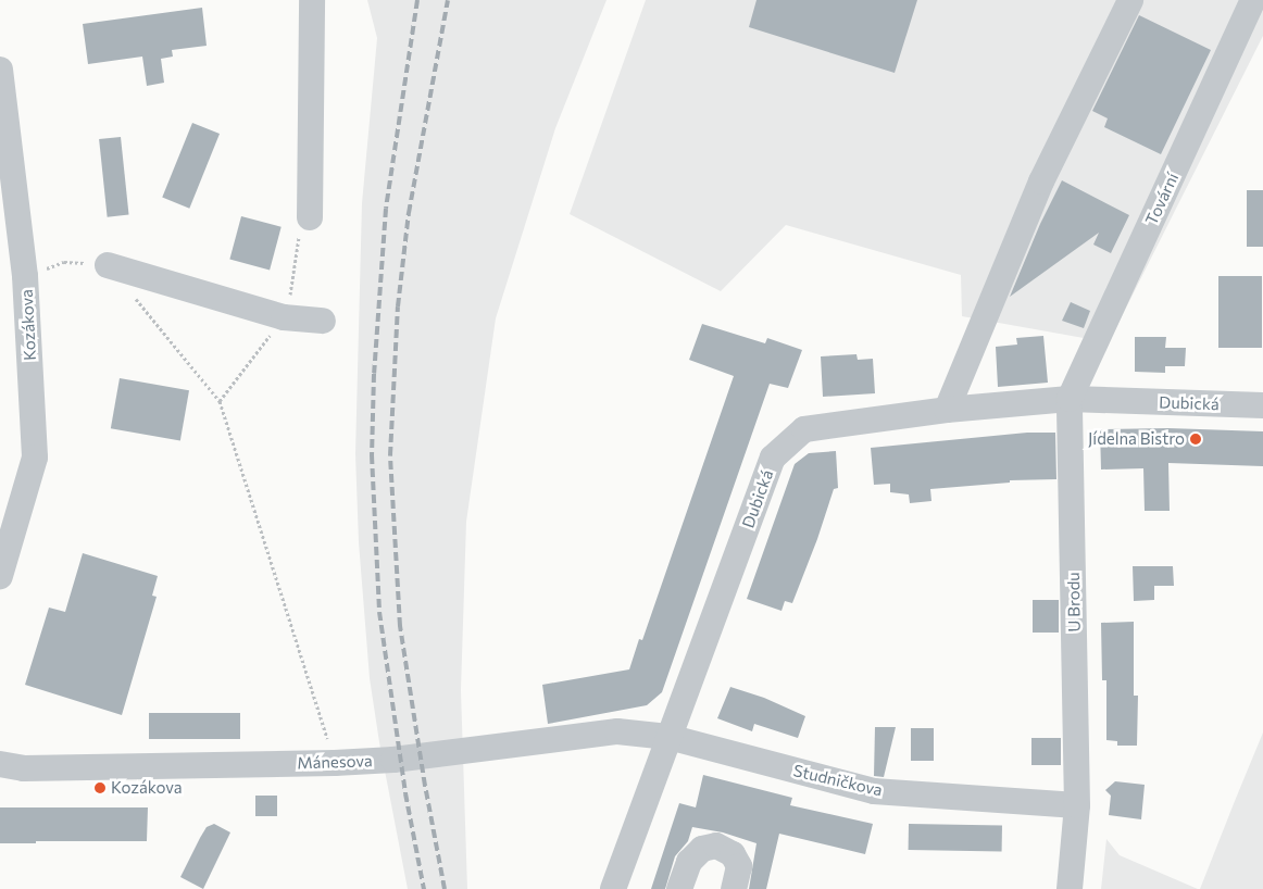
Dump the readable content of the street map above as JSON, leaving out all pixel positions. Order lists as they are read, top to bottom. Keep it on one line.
{"streets":{"street":["Tovární","Kozákova","Dubická","U Brodu","Mánesova","Studničkova"]},"crossings":[["Tovární","Dubická"],["Tovární","U Brodu"],["Dubická","U Brodu"],["Dubická","Mánesova"],["Dubická","Studničkova"],["U Brodu","Studničkova"],["Mánesova","Studničkova"]],"places":["Jídelna Bistro","Kozákova"]}
